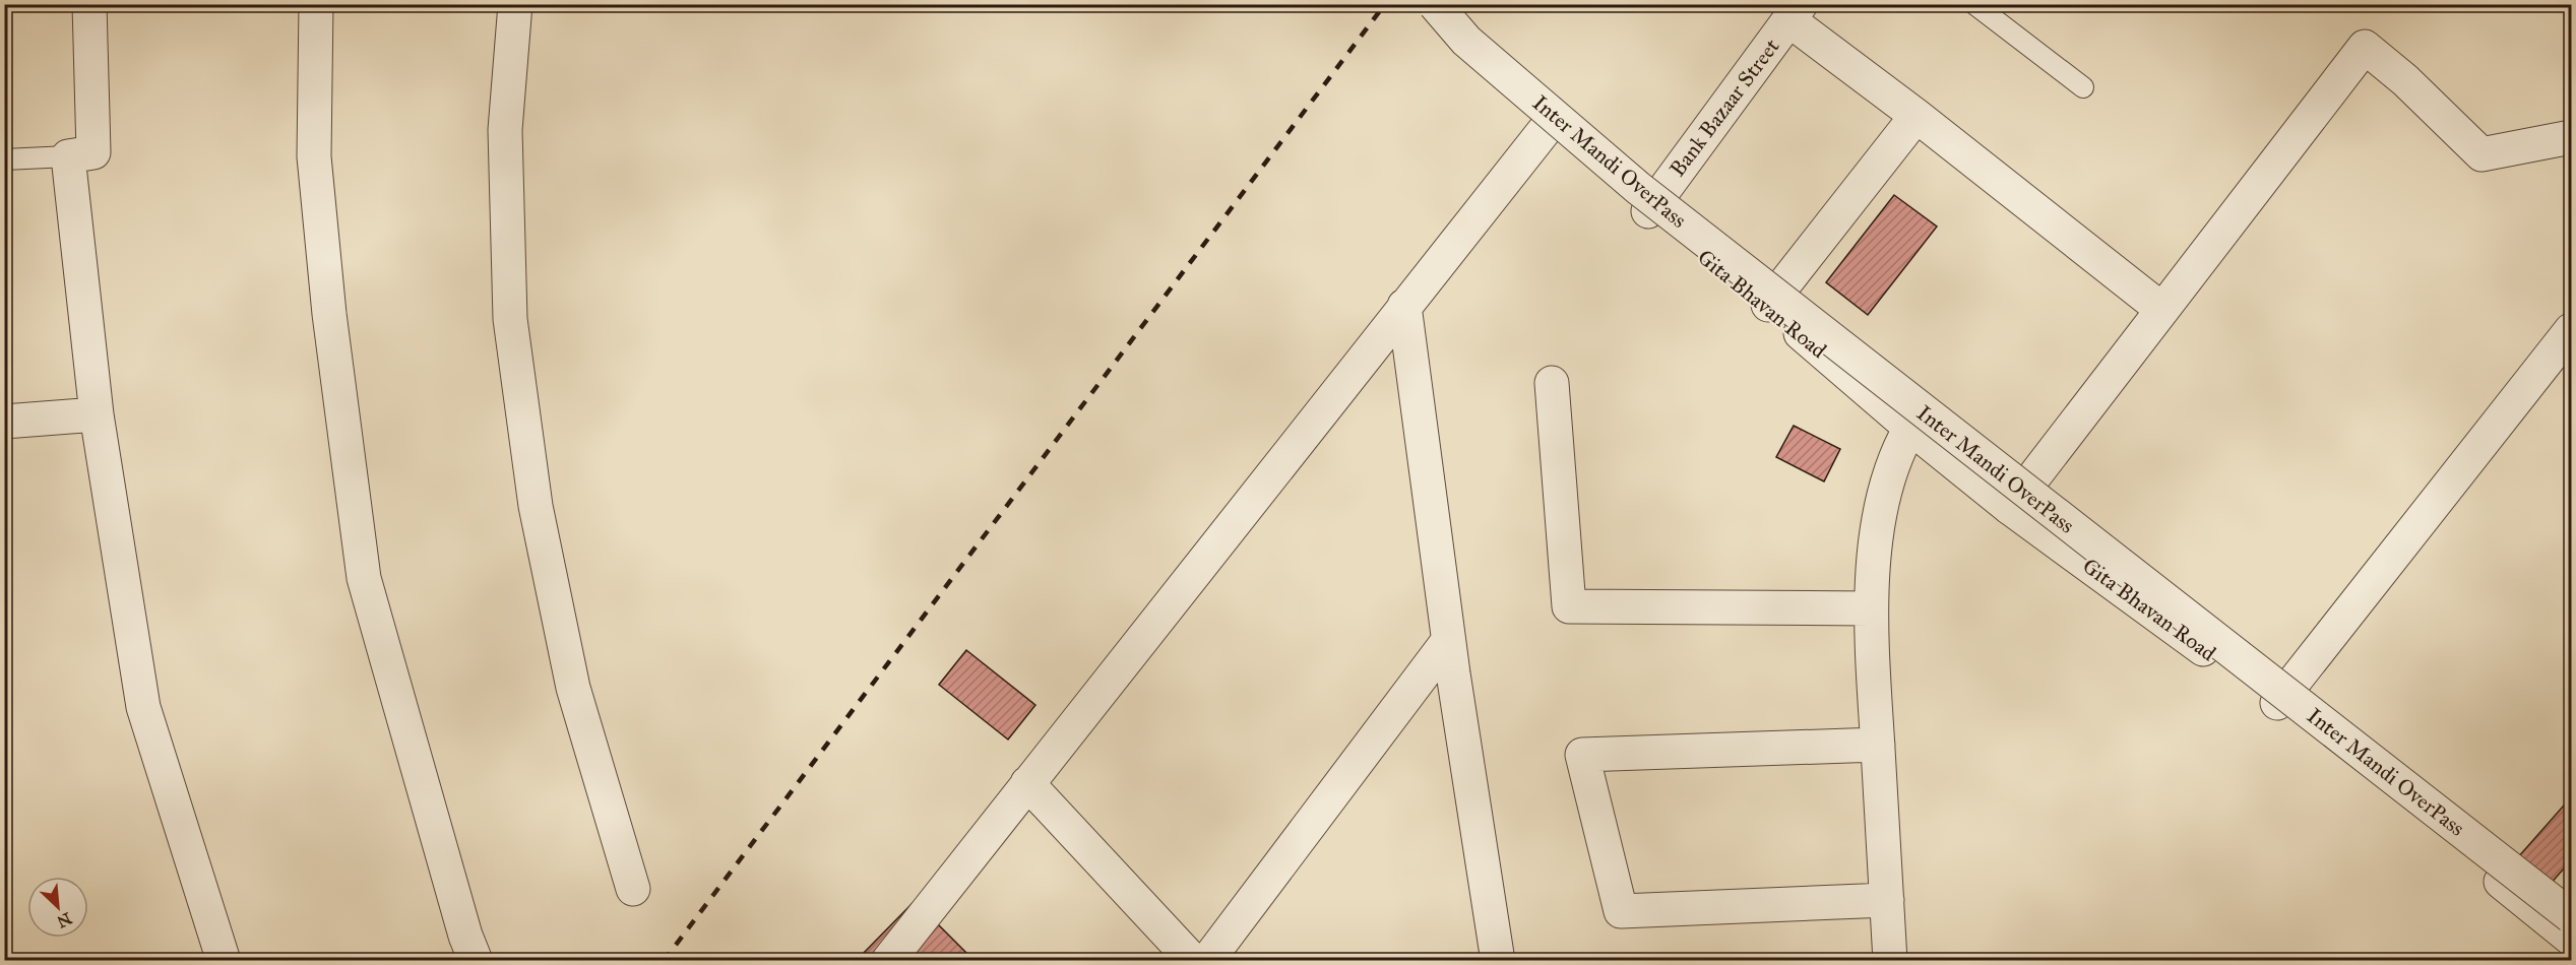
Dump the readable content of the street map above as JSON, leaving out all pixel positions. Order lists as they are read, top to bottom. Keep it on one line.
{"streets":{"street":["Bank Bazaar Street","Inter Mandi OverPass","Gita Bhavan Road"]},"crossings":[["Bank Bazaar Street","Gita Bhavan Road"]],"north":"bottom right"}
